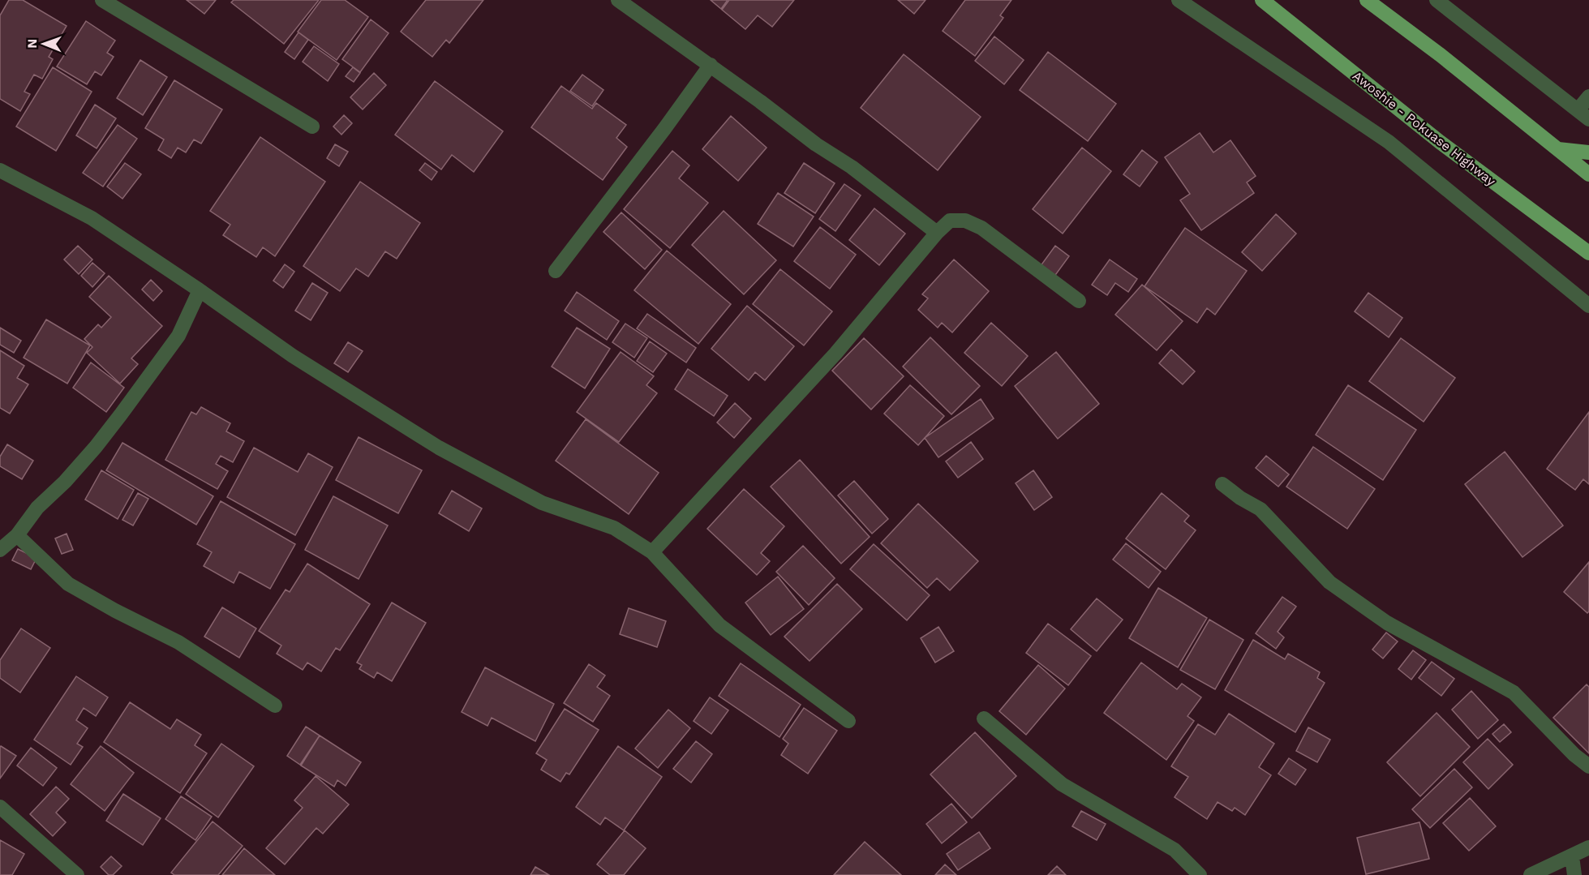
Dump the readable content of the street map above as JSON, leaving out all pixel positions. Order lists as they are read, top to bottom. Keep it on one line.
{"streets":{"main road":["Awoshie - Pokuase Highway"]},"north":"left"}
